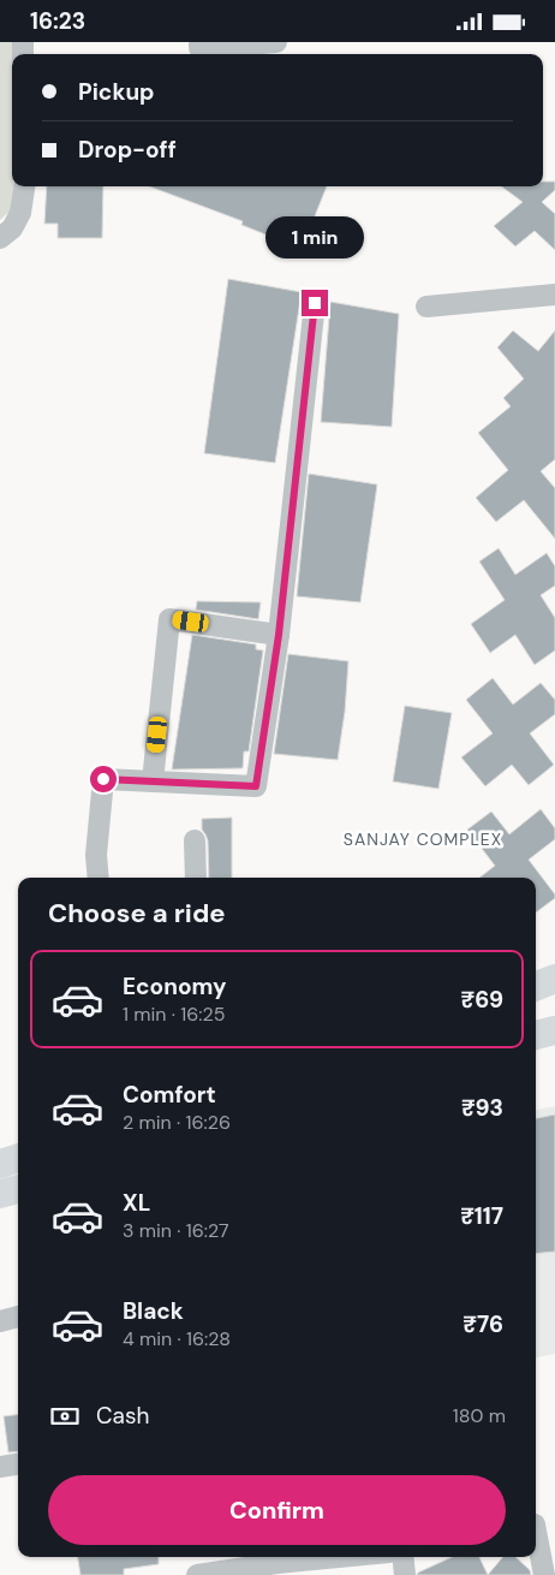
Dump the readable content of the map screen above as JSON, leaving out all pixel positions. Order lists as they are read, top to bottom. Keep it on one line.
{"districts":["SANJAY COMPLEX"],"page":{"status":"16:23","banner":["Pickup","Drop-off"],"bubble":"1 min","heading":"Choose a ride","list":[{"name":"Economy","note":"1 min · 16:25","value":"₹69"},{"name":"Comfort","note":"2 min · 16:26","value":"₹93"},{"name":"XL","note":"3 min · 16:27","value":"₹117"},{"name":"Black","note":"4 min · 16:28","value":"₹76"}],"pay":["Cash","180 m"],"buttons":"Confirm"}}
